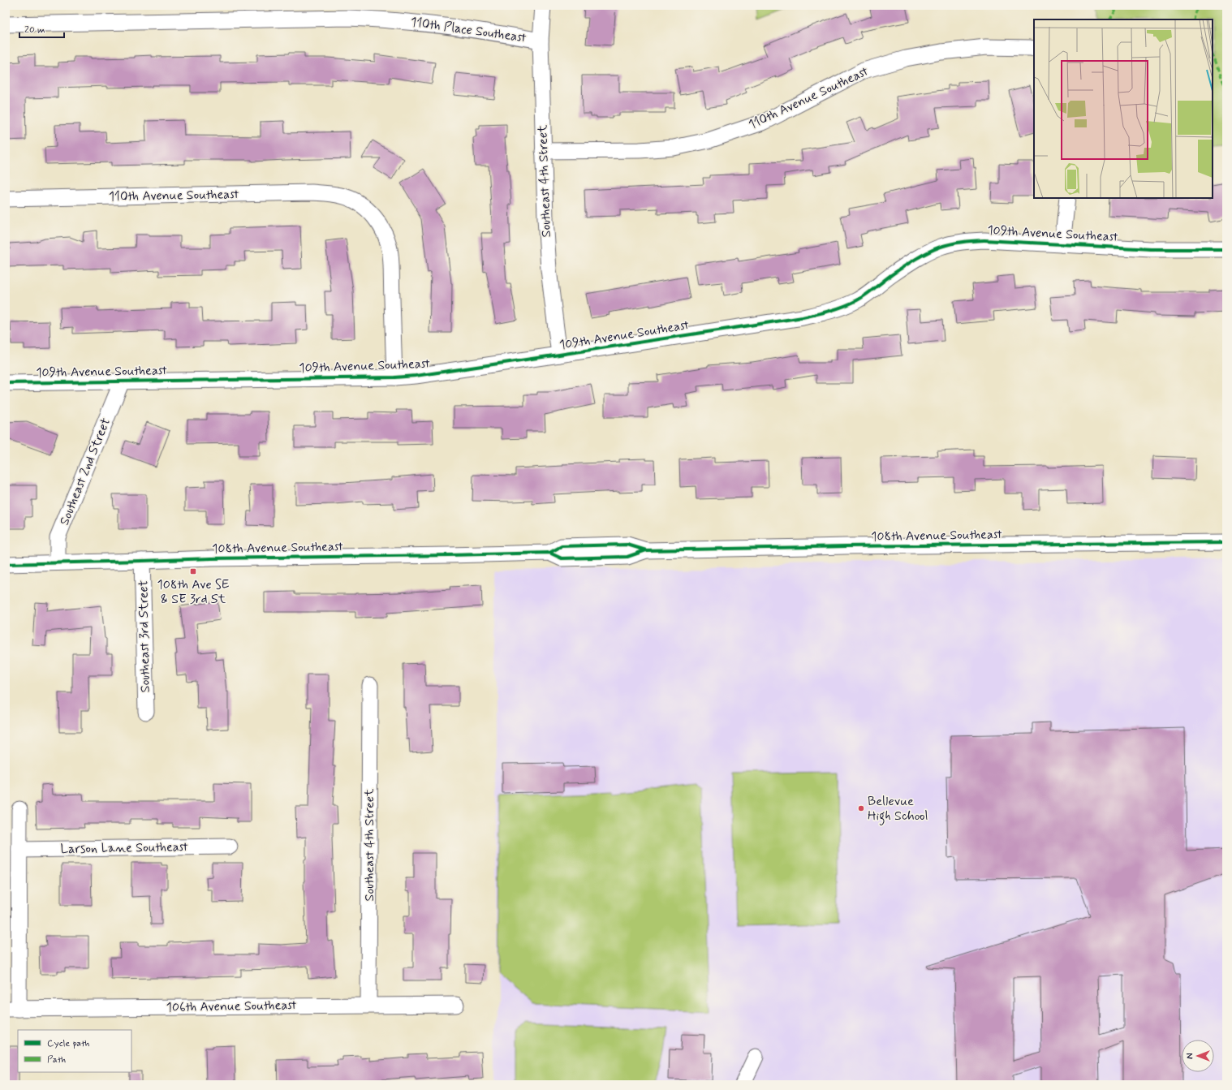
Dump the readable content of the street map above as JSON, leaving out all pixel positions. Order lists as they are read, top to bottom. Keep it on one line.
{"streets":{"street":["110th Place Southeast","110th Avenue Southeast","Southeast 4th Street","109th Avenue Southeast","Southeast 2nd Street","108th Avenue Southeast","Southeast 3rd Street","Larson Lane Southeast","106th Avenue Southeast"]},"crossings":[["110th Place Southeast","Southeast 4th Street"],["110th Avenue Southeast","Southeast 4th Street"],["110th Avenue Southeast","109th Avenue Southeast"],["Southeast 4th Street","109th Avenue Southeast"],["Southeast 4th Street","106th Avenue Southeast"],["109th Avenue Southeast","Southeast 2nd Street"],["Southeast 2nd Street","108th Avenue Southeast"],["108th Avenue Southeast","Southeast 3rd Street"]],"places":{"transit":["108th Ave SE & SE 3rd St"],"other":["Bellevue High School"]},"legend":["Cycle path","Path"],"scale_bar":"20 m","north":"left"}
